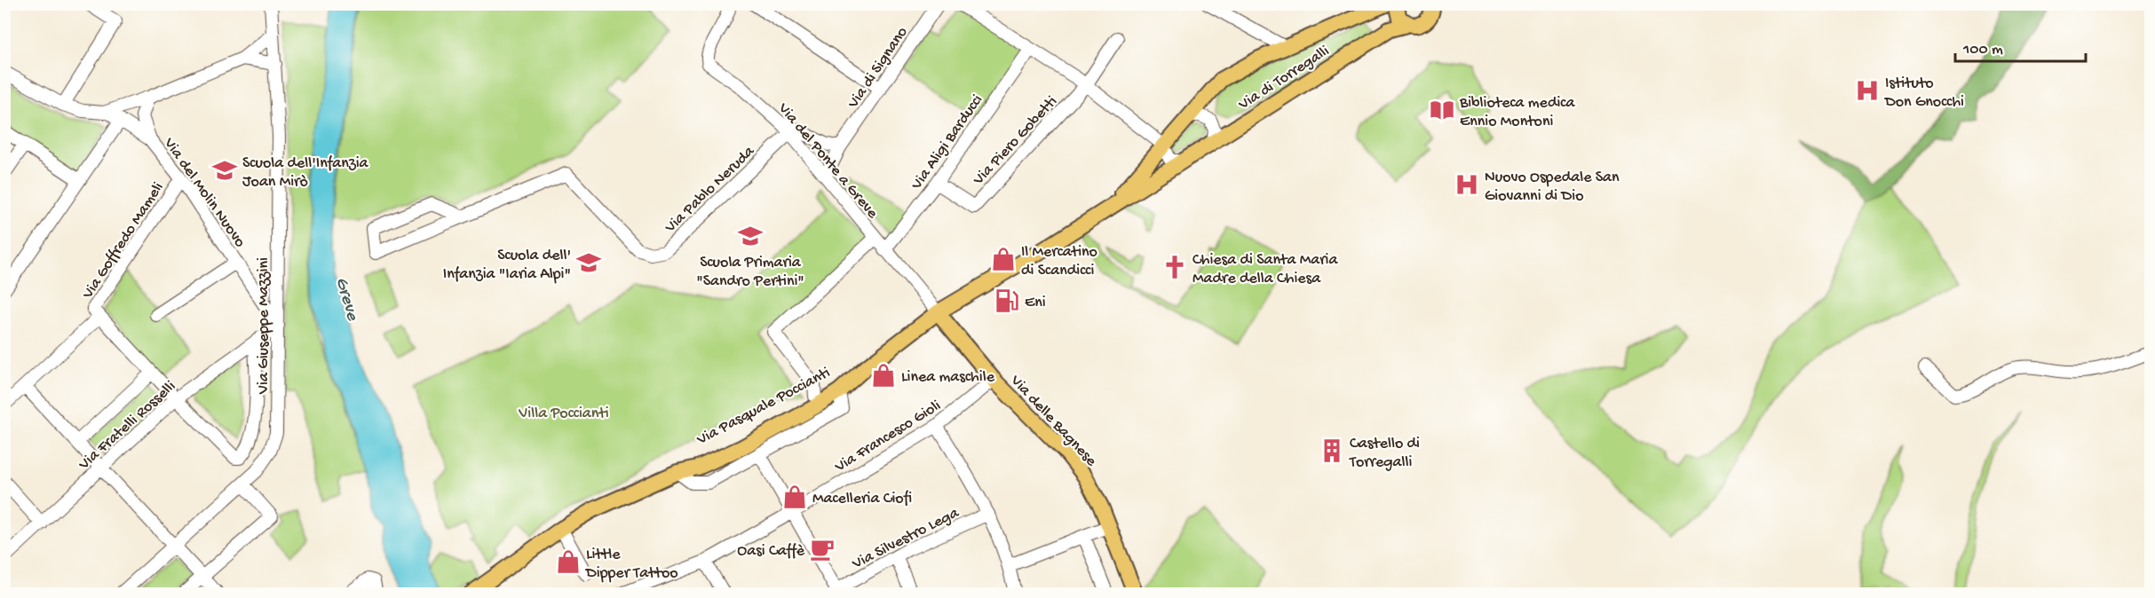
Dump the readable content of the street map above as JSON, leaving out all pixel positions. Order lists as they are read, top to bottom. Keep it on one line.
{"streets":{"main road":["Via di Torregalli","Via Pasquale Poccianti","Via delle Bagnese"],"street":["Via di Signano","Via Piero Gobetti","Via Aligi Barducci","Via del Ponte a Greve","Via Pablo Neruda","Via del Molin Nuovo","Via Goffredo Mameli","Via Giuseppe Mazzini","Via Fratelli Rosselli","Via Francesco Gioli","Via Silvestro Lega"]},"crossings":[["Via di Torregalli","Via del Ponte a Greve"],["Via di Torregalli","Via Pasquale Poccianti"],["Via di Torregalli","Via delle Bagnese"],["Via Piero Gobetti","Via Aligi Barducci"],["Via Aligi Barducci","Via del Ponte a Greve"],["Via del Ponte a Greve","Via Pablo Neruda"],["Via del Ponte a Greve","Via Pasquale Poccianti"],["Via del Ponte a Greve","Via delle Bagnese"],["Via del Molin Nuovo","Via Goffredo Mameli"],["Via del Molin Nuovo","Via Giuseppe Mazzini"],["Via del Molin Nuovo","Via Fratelli Rosselli"],["Via Giuseppe Mazzini","Via Fratelli Rosselli"],["Via Pasquale Poccianti","Via delle Bagnese"],["Via delle Bagnese","Via Francesco Gioli"]],"water":["Greve"],"parks":["Villa Poccianti"],"places":{"hospital":["Istituto Don Gnocchi","Nuovo Ospedale San Giovanni di Dio"],"library":["Biblioteca medica Ennio Montoni"],"school or university":["Scuola dell'Infanzia Joan Mirò","Scuola Primaria \"Sandro Pertini\"","Scuola dell' Infanzia \"Iaria Alpi\""],"shop":["Il Mercatino di Scandicci","Linea maschile","Macelleria Ciofi","Little Dipper Tattoo"],"church":["Chiesa di Santa Maria Madre della Chiesa"],"fuel station":["Eni"],"building":["Castello di Torregalli"],"cafe":["Oasi Caffè"]},"scale_bar":"100 m"}
